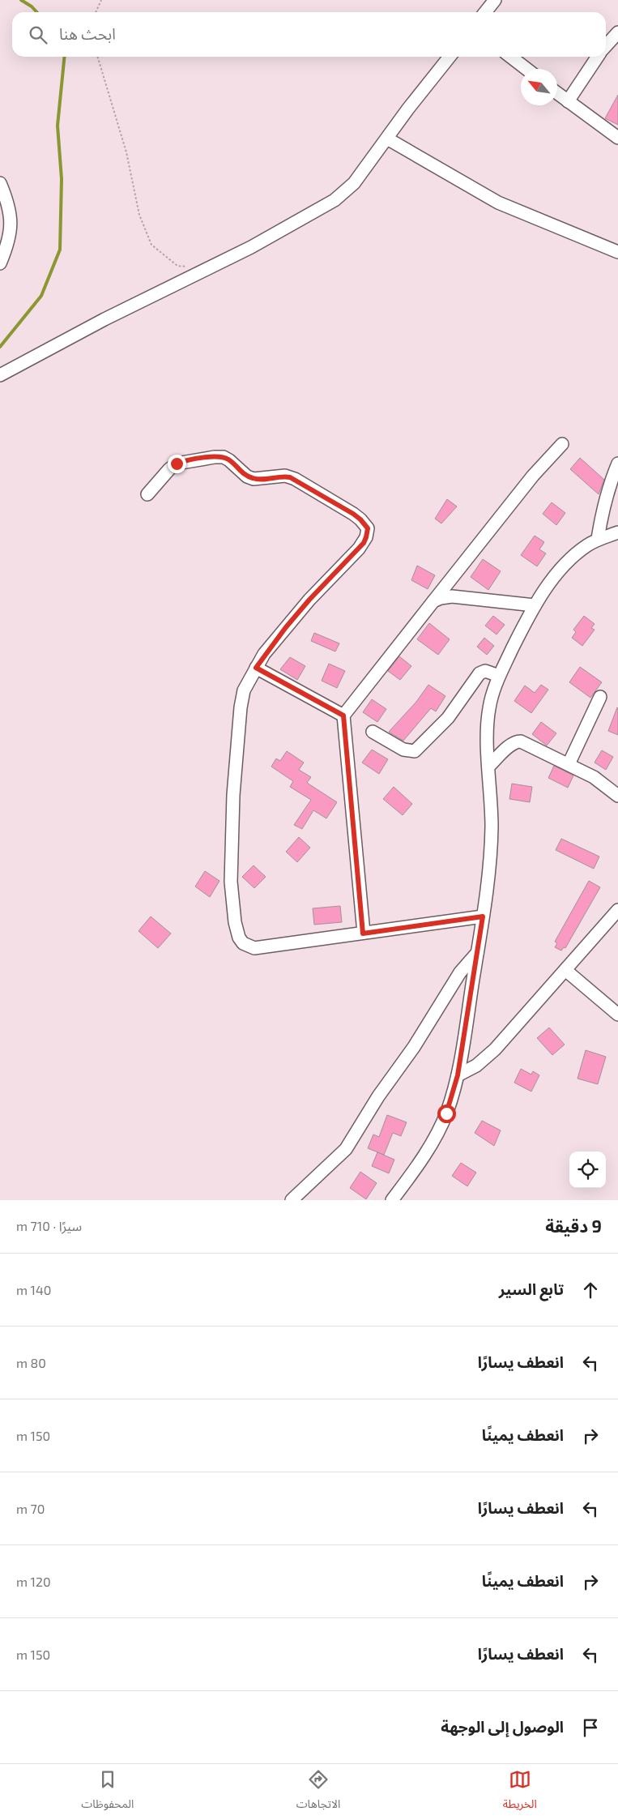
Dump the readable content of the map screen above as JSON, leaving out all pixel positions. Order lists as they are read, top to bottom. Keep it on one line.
{"north":"top left","page":{"search":"ابحث هنا","heading":["9 دقيقة","سيرًا · 710 m"],"list":[["تابع السير","140 m"],["انعطف يسارًا","80 m"],["انعطف يمينًا","150 m"],["انعطف يسارًا","70 m"],["انعطف يمينًا","120 m"],["انعطف يسارًا","150 m"],"الوصول إلى الوجهة"],"nav":["الخريطة","الاتجاهات","المحفوظات"]}}
